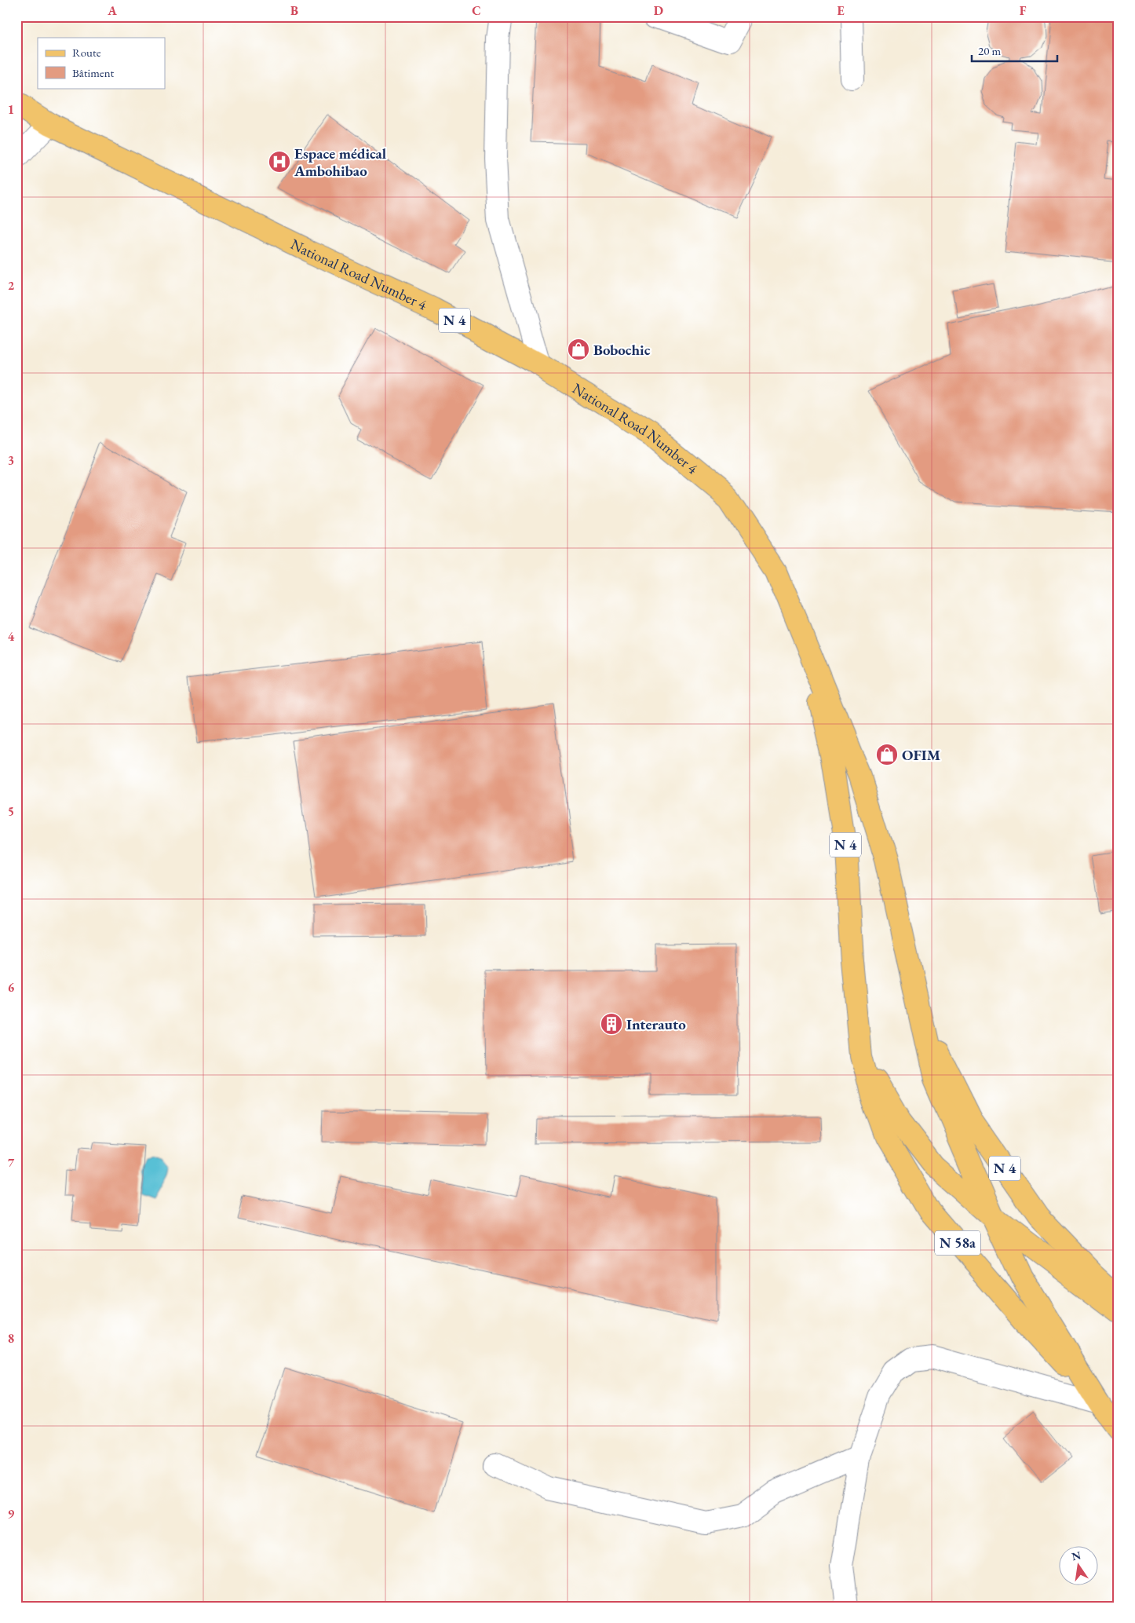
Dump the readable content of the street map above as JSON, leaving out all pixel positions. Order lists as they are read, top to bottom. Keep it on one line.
{"streets":{"main road":["National Road Number 4","N 4","N 58a"]},"crossings":[["National Road Number 4","N 4"],["N 4","N 58a"]],"places":{"hospital":["Espace médical Ambohibao"],"shop":["Bobochic","OFIM"],"building":["Interauto"]},"legend":["Route","Bâtiment"],"scale_bar":"20 m","north":"top","grid":{"columns":["A","B","C","D","E","F"],"rows":["1","2","3","4","5","6","7","8","9"]}}
